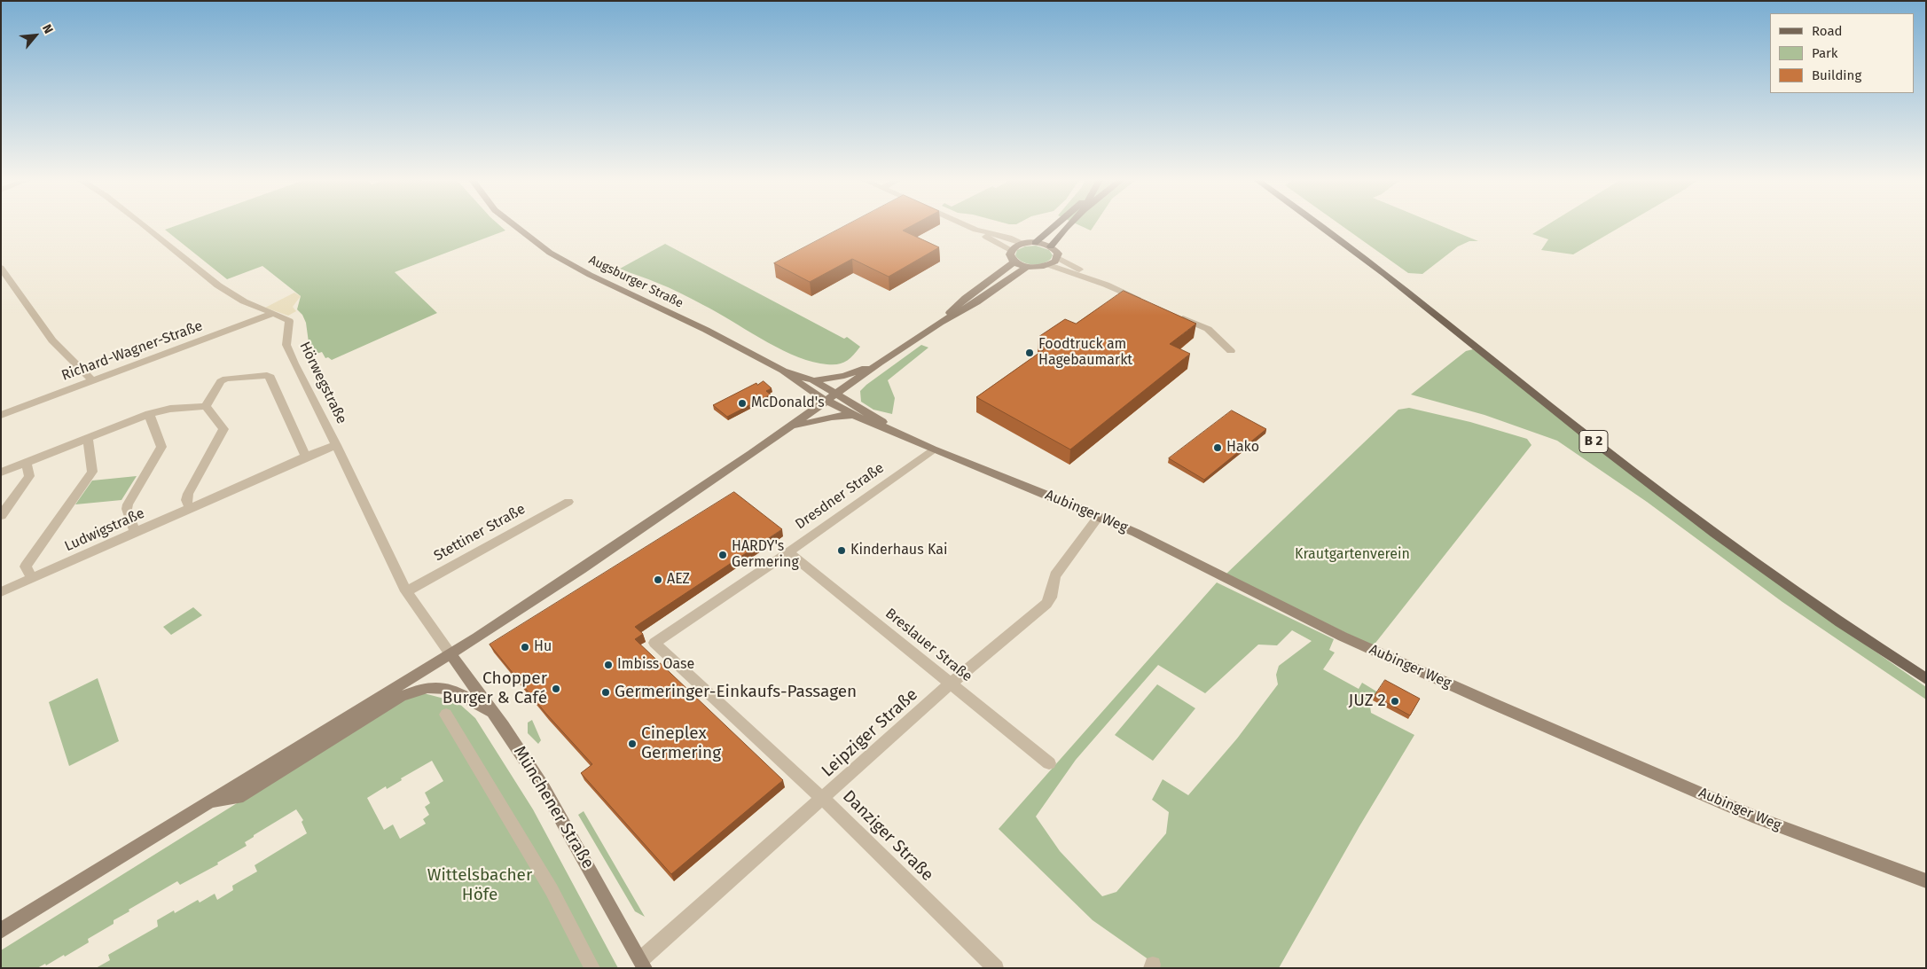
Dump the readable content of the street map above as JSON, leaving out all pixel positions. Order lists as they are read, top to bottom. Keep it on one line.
{"streets":{"main road":["B 2"],"street":["Augsburger Straße","Richard-Wagner-Straße","Hörwegstraße","Dresdner Straße","Aubinger Weg","Ludwigstraße","Stettiner Straße","Breslauer Straße","Leipziger Straße","Münchener Straße","Danziger Straße"]},"crossings":[["Augsburger Straße","Aubinger Weg"],["Richard-Wagner-Straße","Hörwegstraße"],["Hörwegstraße","Ludwigstraße"],["Hörwegstraße","Stettiner Straße"],["Hörwegstraße","Münchener Straße"],["Dresdner Straße","Aubinger Weg"],["Dresdner Straße","Breslauer Straße"],["Dresdner Straße","Danziger Straße"],["Aubinger Weg","Leipziger Straße"],["Breslauer Straße","Leipziger Straße"],["Leipziger Straße","Münchener Straße"],["Leipziger Straße","Danziger Straße"]],"parks":["Krautgartenverein","Wittelsbacher Höfe"],"places":["Foodtruck am Hagebaumarkt","McDonald's","Hako","Kinderhaus Kai","HARDY's Germering","AEZ","Hu","Imbiss Oase","Chopper Burger & Café","Germeringer-Einkaufs-Passagen","JUZ 2","Cineplex Germering"],"legend":["Road","Park","Building"],"north":"top right"}
